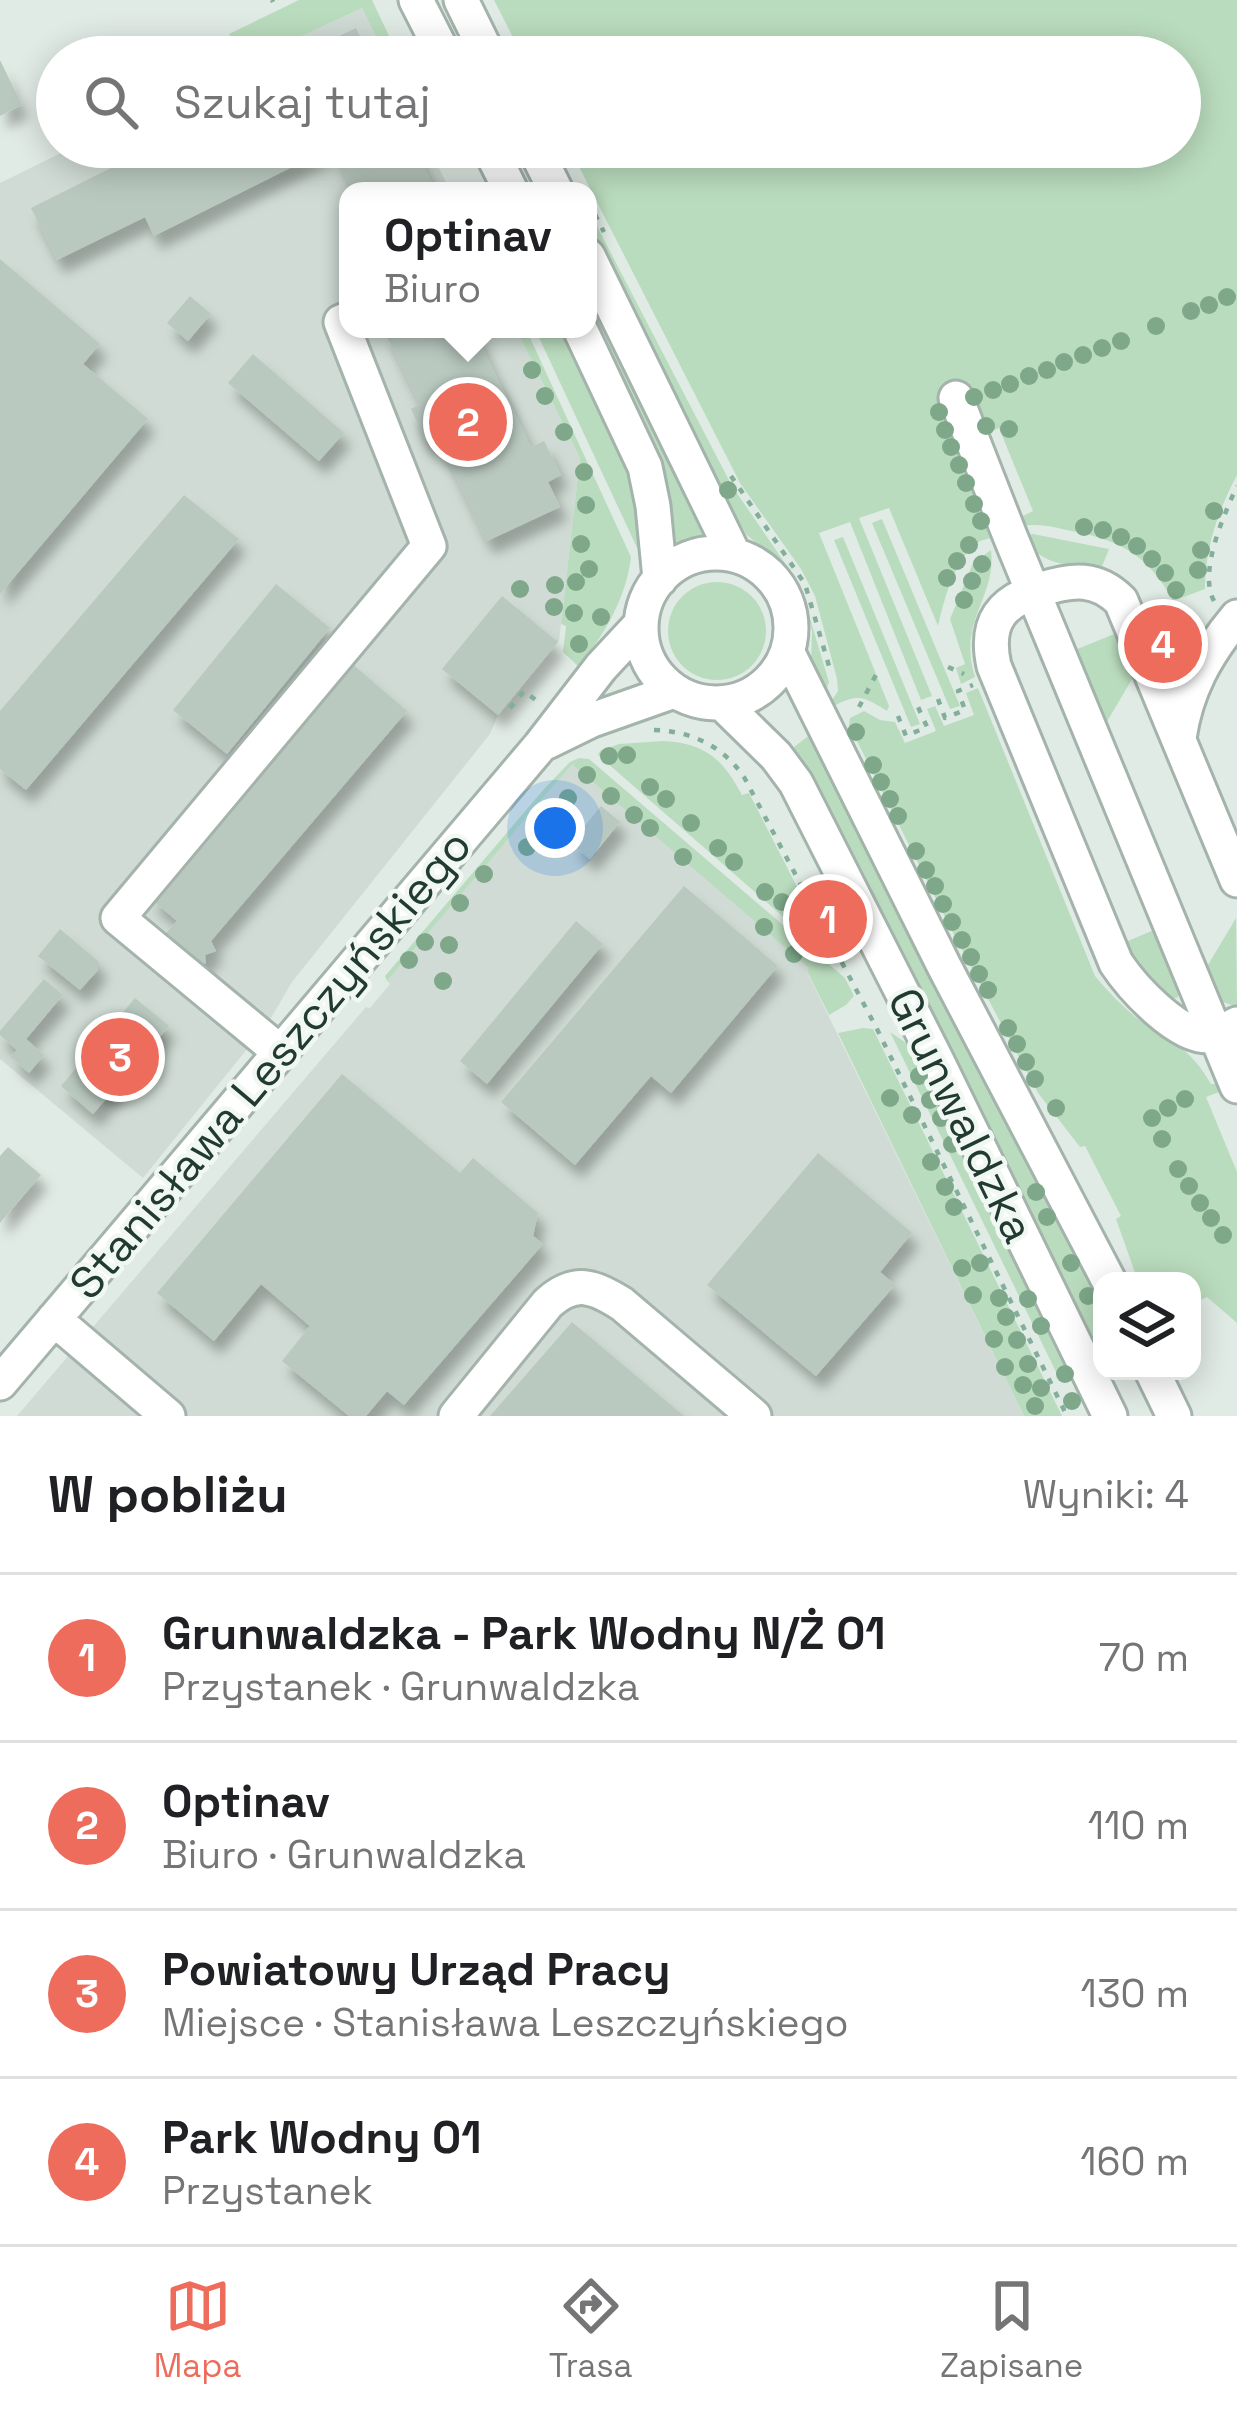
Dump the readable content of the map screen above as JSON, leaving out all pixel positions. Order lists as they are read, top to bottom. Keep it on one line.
{"streets":{"street":["Stanisława Leszczyńskiego","Grunwaldzka"]},"crossings":[["Stanisława Leszczyńskiego","Grunwaldzka"]],"page":{"search":"Szukaj tutaj","popup":["Optinav","Biuro"],"pins":["2","4","1","3"],"heading":["W pobliżu","Wyniki: 4"],"list":[{"mark":"1","name":"Grunwaldzka - Park Wodny N/Ż 01","note":"Przystanek · Grunwaldzka","value":"70 m"},{"mark":"2","name":"Optinav","note":"Biuro · Grunwaldzka","value":"110 m"},{"mark":"3","name":"Powiatowy Urząd Pracy","note":"Miejsce · Stanisława Leszczyńskiego","value":"130 m"},{"mark":"4","name":"Park Wodny 01","note":"Przystanek","value":"160 m"}],"nav":["Mapa","Trasa","Zapisane"]}}
